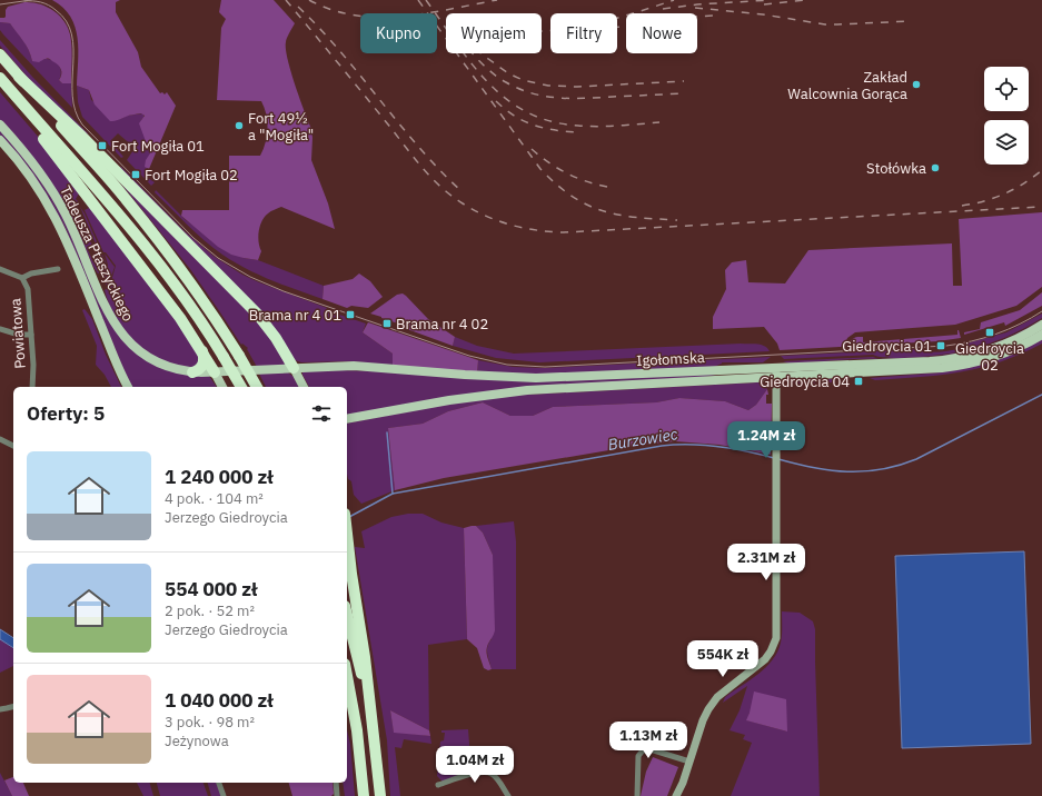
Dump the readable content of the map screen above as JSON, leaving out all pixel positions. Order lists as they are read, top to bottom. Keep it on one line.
{"streets":{"main road":["Tadeusza Ptaszyckiego","Igołomska"],"street":["Powiatowa"]},"crossings":[["Tadeusza Ptaszyckiego","Igołomska"]],"water":["Burzowiec"],"places":{"other":["Zakład Walcownia Gorąca","Fort 49½ a \"Mogiła\"","Stołówka"],"transit":["Fort Mogiła 01","Fort Mogiła 02","Brama nr 4 01","Brama nr 4 02","Giedroycia 02","Giedroycia 01","Giedroycia 04"]},"page":{"chip":["Kupno","Wynajem","Filtry","Nowe"],"heading":"Oferty: 5","price":["1.24M zł","2.31M zł","554K zł","1.13M zł","1.04M zł"],"list":[{"name":"1 240 000 zł","note":"4 pok. · 104 m² · Jerzego Giedroycia"},{"name":"554 000 zł","note":"2 pok. · 52 m² · Jerzego Giedroycia"},{"name":"1 040 000 zł","note":"3 pok. · 98 m² · Jeżynowa"}]}}
